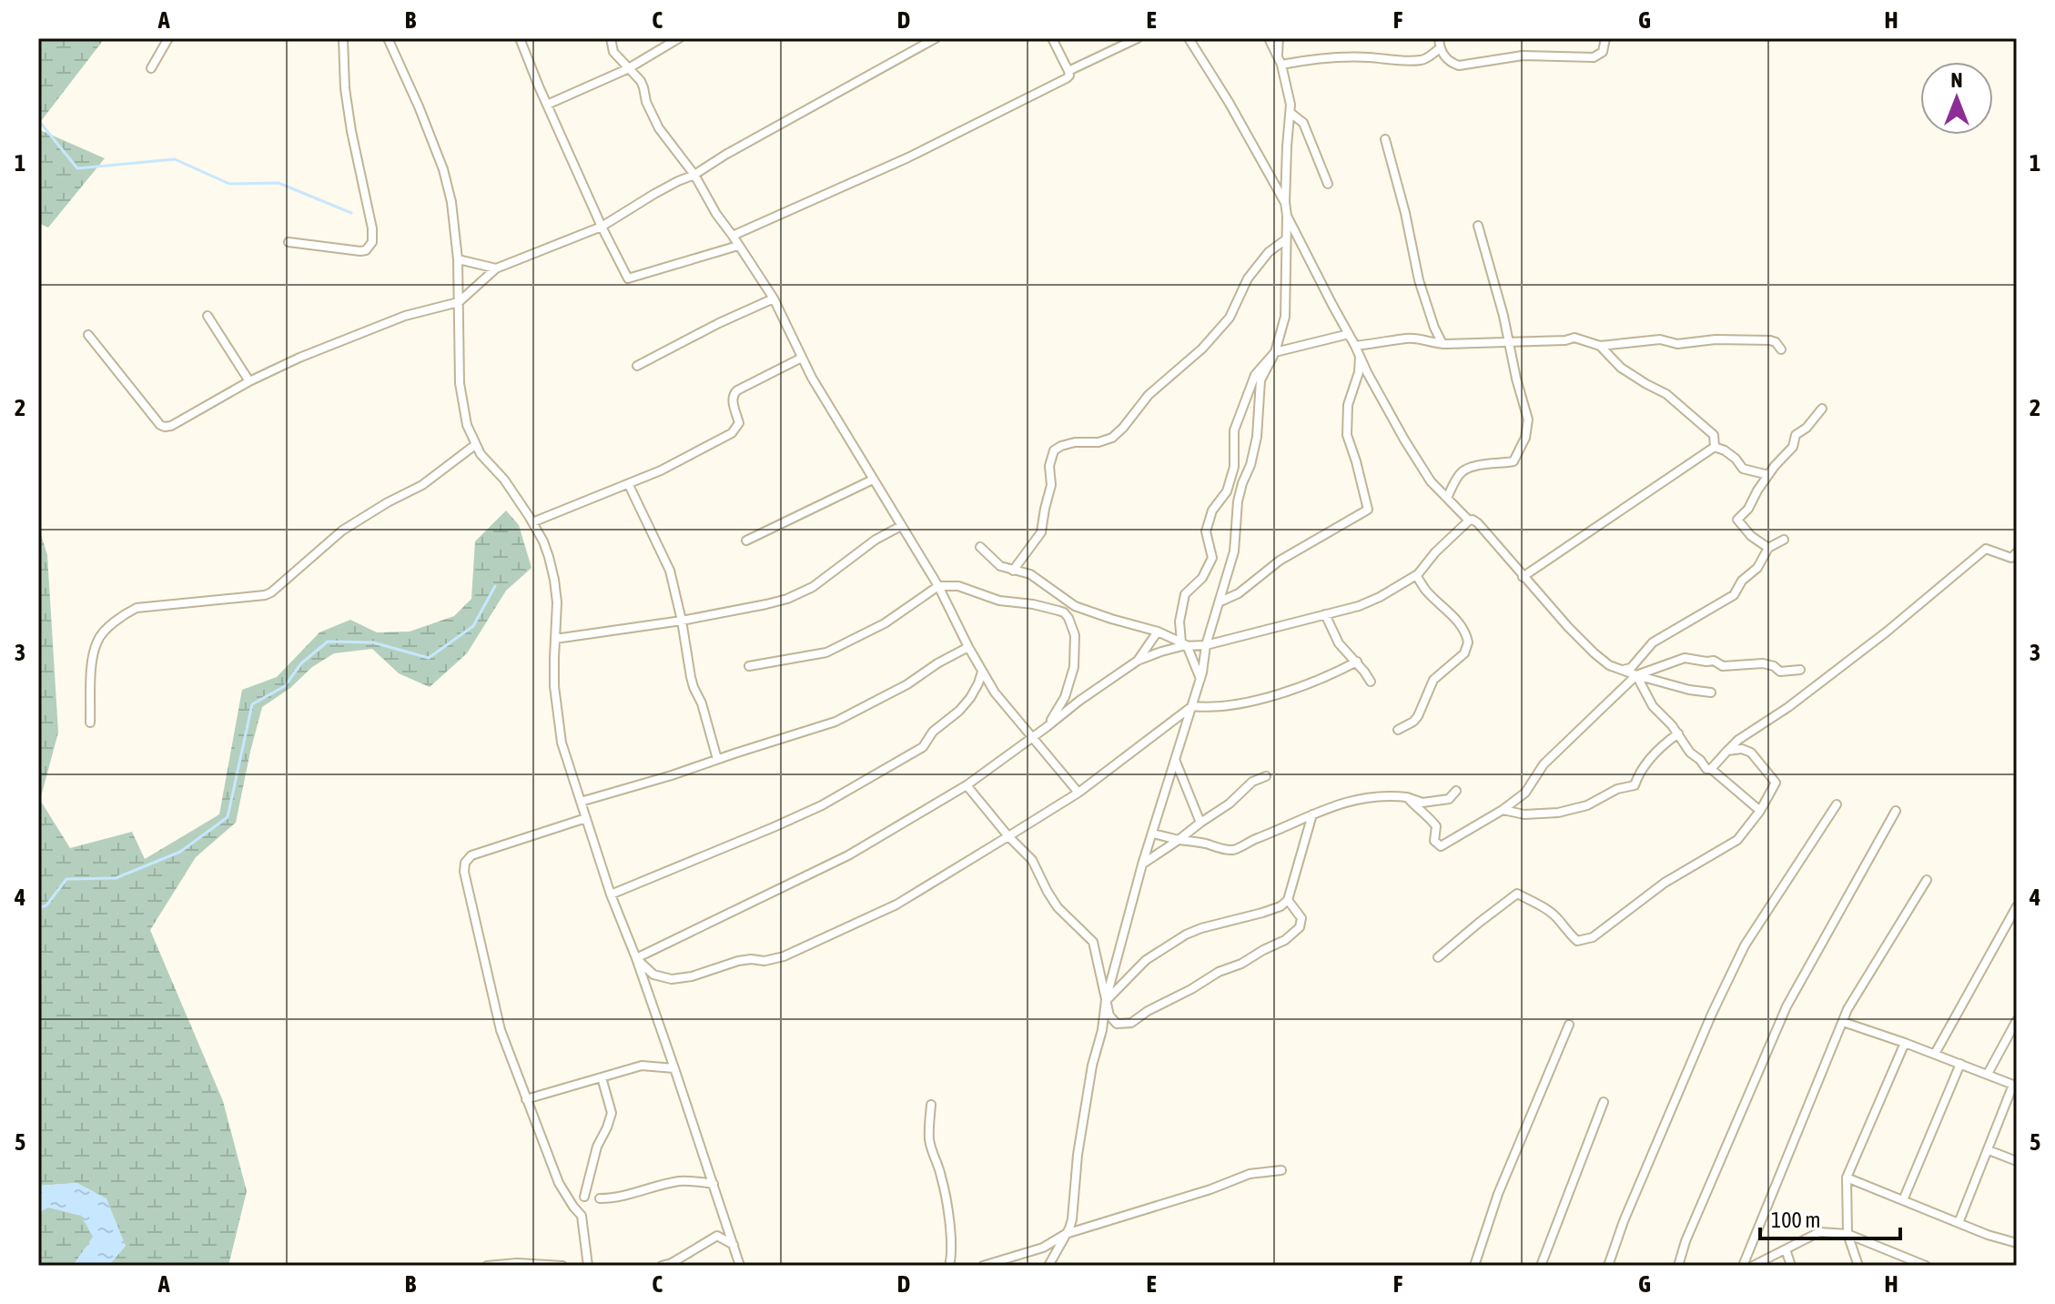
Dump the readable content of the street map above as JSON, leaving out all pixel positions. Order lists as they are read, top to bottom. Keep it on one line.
{"scale_bar":"100 m","north":"top","grid":{"columns":["A","B","C","D","E","F","G","H"],"rows":["1","2","3","4","5"]}}
